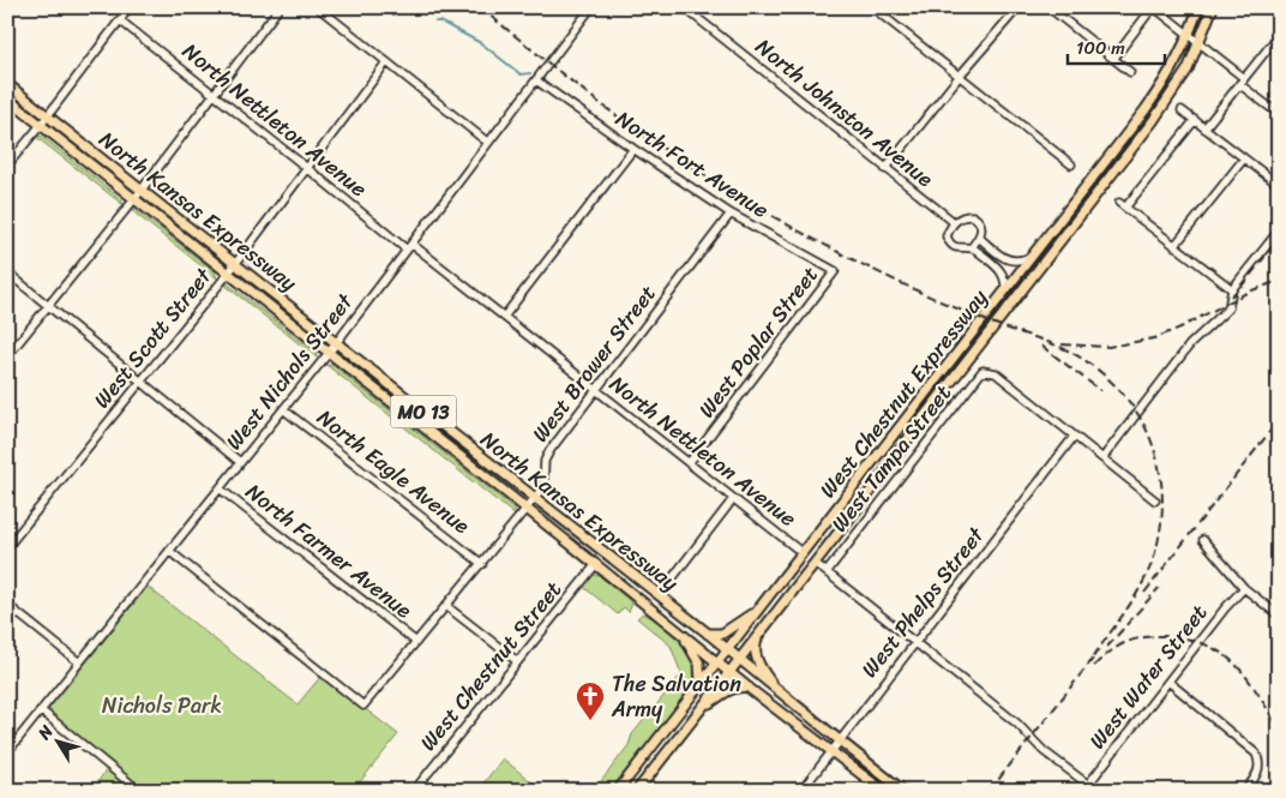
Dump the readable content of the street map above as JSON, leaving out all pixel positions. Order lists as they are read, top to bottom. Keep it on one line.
{"streets":{"main road":["North Kansas Expressway","West Chestnut Expressway","MO 13"],"street":["North Johnston Avenue","North Nettleton Avenue","North Fort Avenue","West Scott Street","West Poplar Street","West Brower Street","West Nichols Street","West Tampa Street","North Eagle Avenue","North Farmer Avenue","West Phelps Street","West Chestnut Street","West Water Street"]},"crossings":[["North Nettleton Avenue","West Scott Street"],["North Nettleton Avenue","West Poplar Street"],["North Nettleton Avenue","West Brower Street"],["North Nettleton Avenue","West Nichols Street"],["North Nettleton Avenue","West Chestnut Expressway"],["North Fort Avenue","West Poplar Street"],["North Fort Avenue","West Brower Street"],["North Fort Avenue","West Nichols Street"],["North Kansas Expressway","West Scott Street"],["North Kansas Expressway","West Brower Street"],["North Kansas Expressway","West Nichols Street"],["North Kansas Expressway","West Chestnut Expressway"],["North Kansas Expressway","West Phelps Street"],["North Kansas Expressway","West Chestnut Street"],["West Scott Street","North Farmer Avenue"],["West Brower Street","West Nichols Street"],["West Brower Street","North Eagle Avenue"],["West Brower Street","North Farmer Avenue"],["West Nichols Street","North Eagle Avenue"],["West Nichols Street","North Farmer Avenue"],["West Tampa Street","West Phelps Street"],["North Farmer Avenue","West Chestnut Street"]],"parks":["Nichols Park"],"places":{"church":["The Salvation Army"]},"scale_bar":"100 m","north":"top left"}
